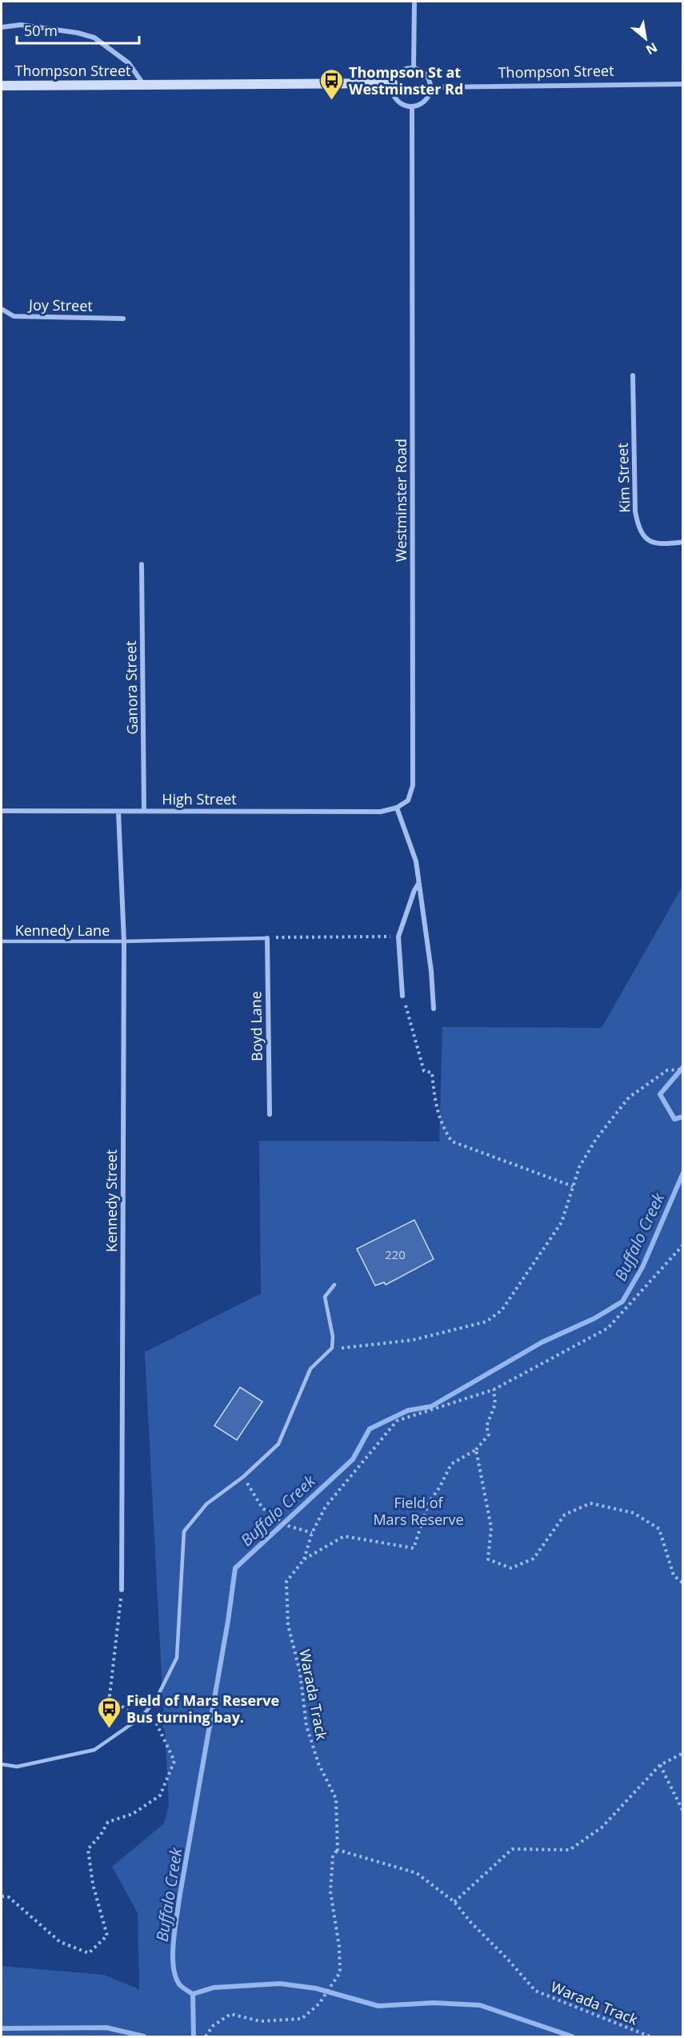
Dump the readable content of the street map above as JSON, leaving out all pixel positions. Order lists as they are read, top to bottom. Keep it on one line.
{"streets":{"street":["Thompson Street","Joy Street","Kim Street","Westminster Road","Ganora Street","High Street","Boyd Lane","Kennedy Street"],"lane":["Kennedy Lane"],"path":["Warada Track"]},"crossings":[["Thompson Street","Westminster Road"],["Westminster Road","High Street"],["Ganora Street","High Street"],["High Street","Kennedy Street"],["Kennedy Lane","Kennedy Street"]],"water":["Buffalo Creek"],"parks":["Field of Mars Reserve"],"places":{"bus stop":["Thompson St at Westminster Rd","Field of Mars Reserve Bus turning bay."]},"house_numbers":["220"],"scale_bar":"50 m","north":"bottom right"}
